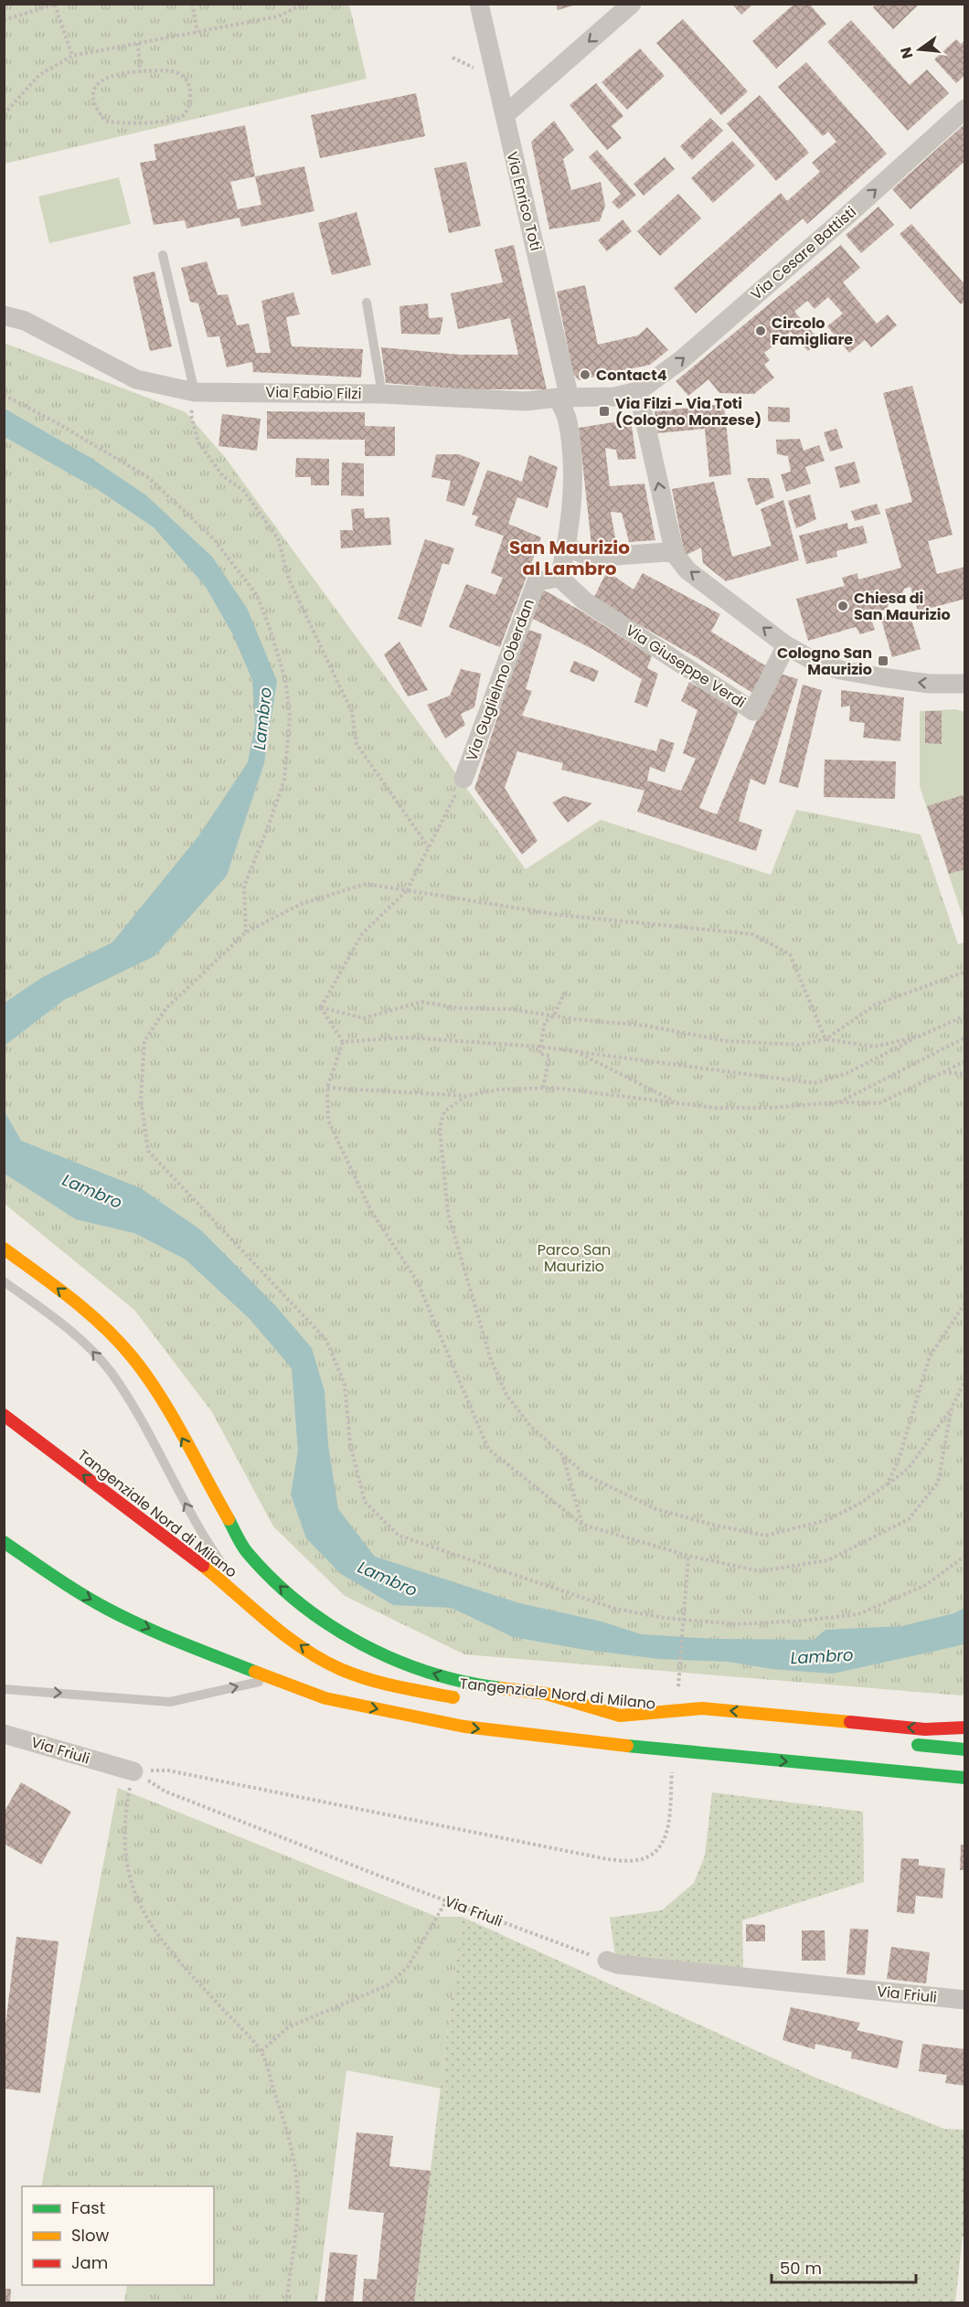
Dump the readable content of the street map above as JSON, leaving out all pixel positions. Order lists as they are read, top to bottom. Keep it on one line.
{"streets":{"highway":["Tangenziale Nord di Milano"],"street":["Via Enrico Toti","Via Cesare Battisti","Via Fabio Filzi","Via Giuseppe Verdi","Via Guglielmo Oberdan","Via Friuli"]},"crossings":[["Via Enrico Toti","Via Fabio Filzi"],["Via Enrico Toti","Via Giuseppe Verdi"],["Via Enrico Toti","Via Guglielmo Oberdan"],["Via Cesare Battisti","Via Fabio Filzi"],["Via Giuseppe Verdi","Via Guglielmo Oberdan"]],"one_way":["Via Cesare Battisti"],"districts":["San Maurizio al Lambro"],"water":["Lambro"],"parks":["Parco San Maurizio"],"places":{"other":["Circolo Famigliare","Contact4","Chiesa di San Maurizio"],"transit":["Via Filzi - Via Toti (Cologno Monzese)","Cologno San Maurizio"]},"legend":["Fast","Slow","Jam"],"scale_bar":"50 m","north":"left"}
